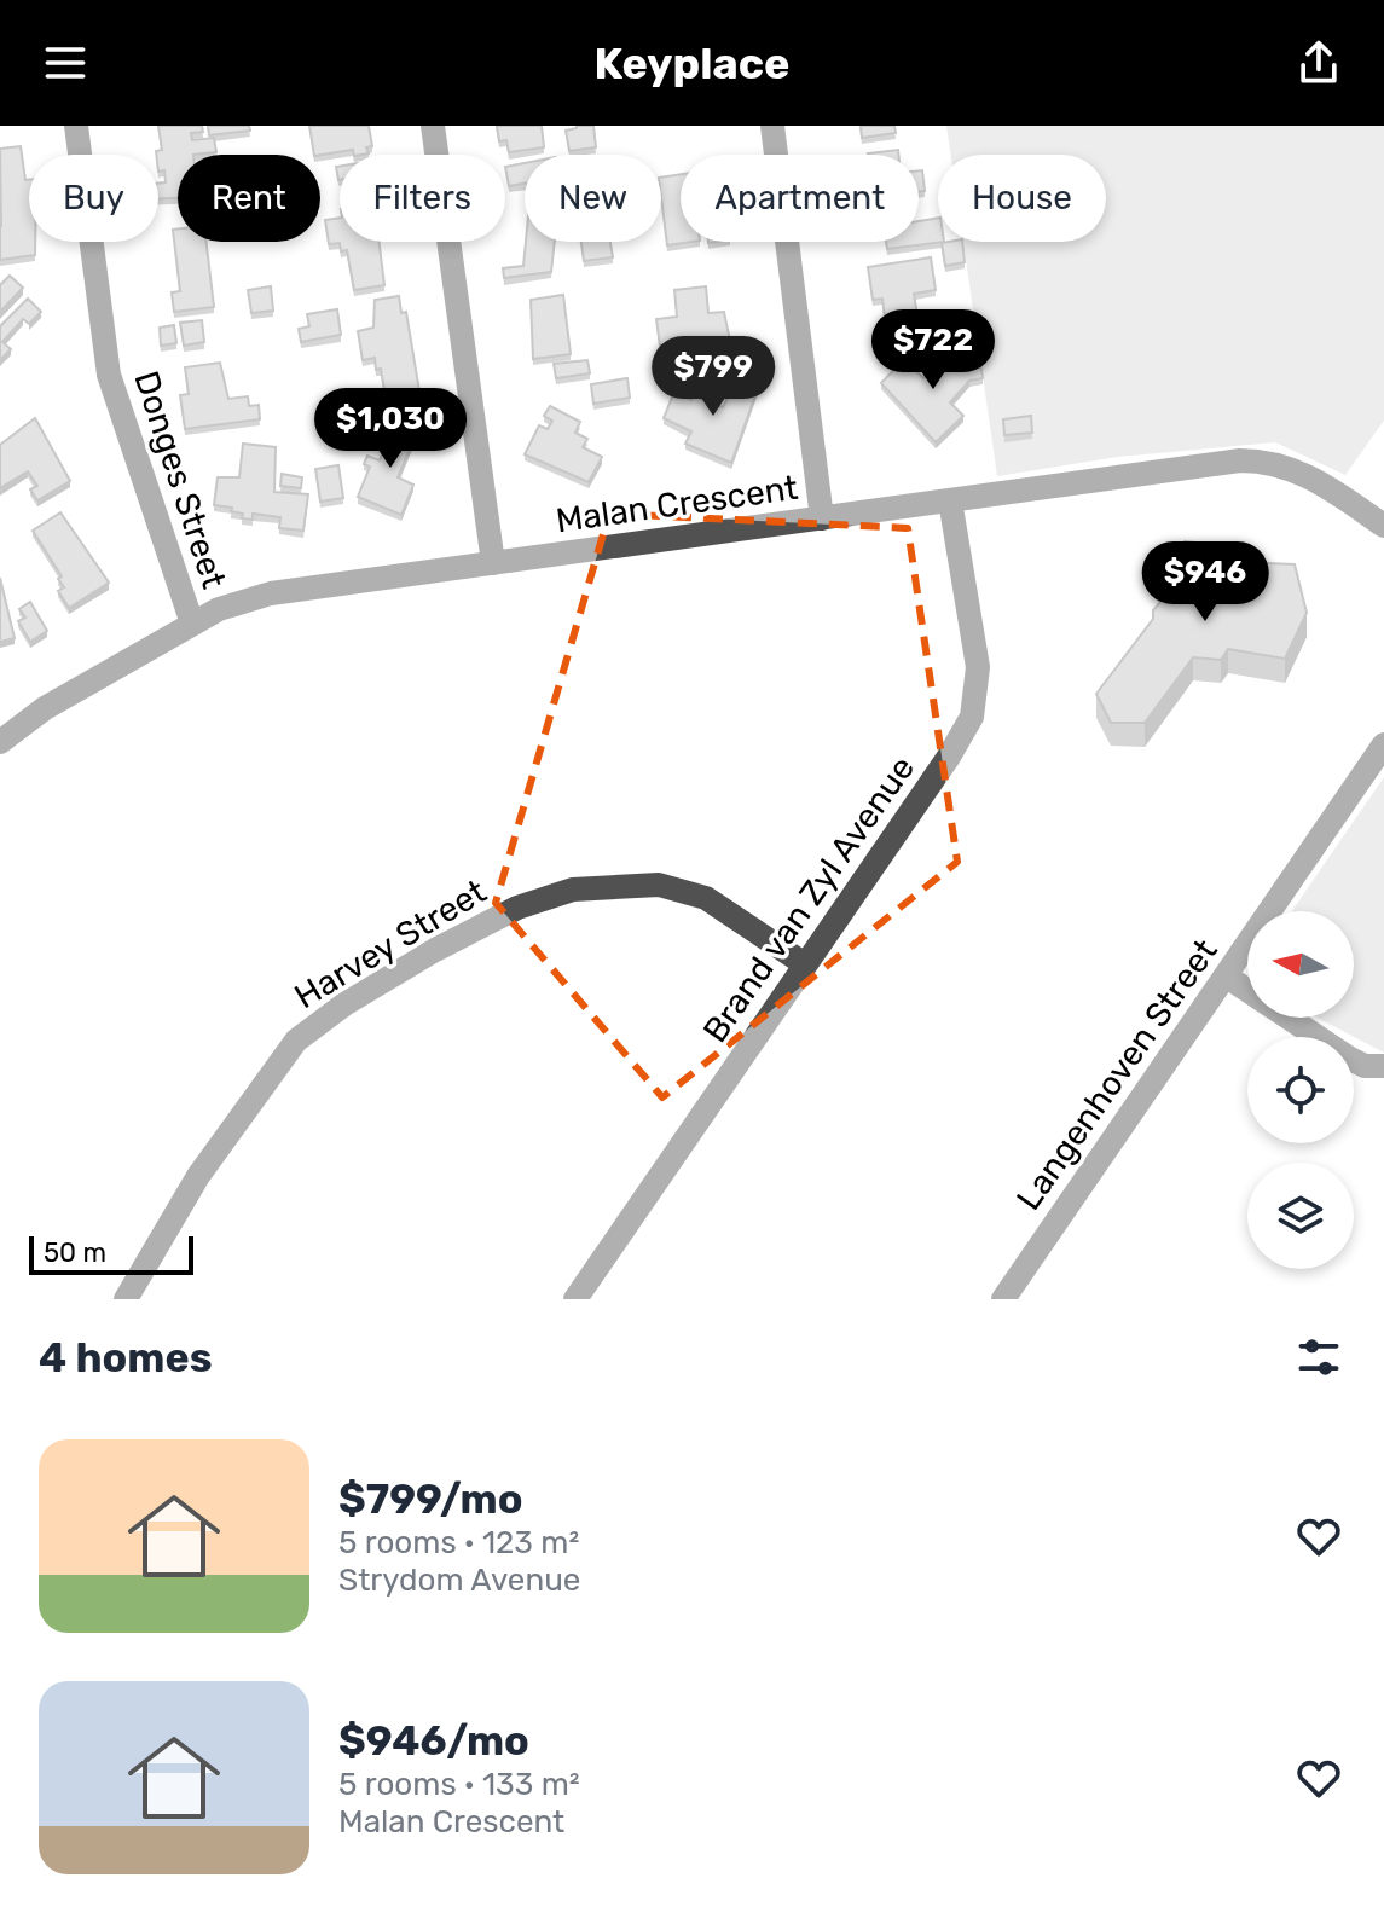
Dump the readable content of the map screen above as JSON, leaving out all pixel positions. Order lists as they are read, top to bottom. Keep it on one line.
{"streets":{"street":["Donges Street","Malan Crescent","Brand van Zyl Avenue","Harvey Street","Langenhoven Street"]},"crossings":[["Donges Street","Malan Crescent"],["Malan Crescent","Brand van Zyl Avenue"],["Brand van Zyl Avenue","Harvey Street"]],"scale_bar":"50 m","north":"left","page":{"header":"Keyplace","chip":["Buy","Rent","Filters","New","Apartment","House"],"price":["$722","$799","$1,030","$946"],"scale":"50 m","heading":"4 homes","list":[{"name":"$799/mo","note":"5 rooms · 123 m² · Strydom Avenue"},{"name":"$946/mo","note":"5 rooms · 133 m² · Malan Crescent"}]}}
